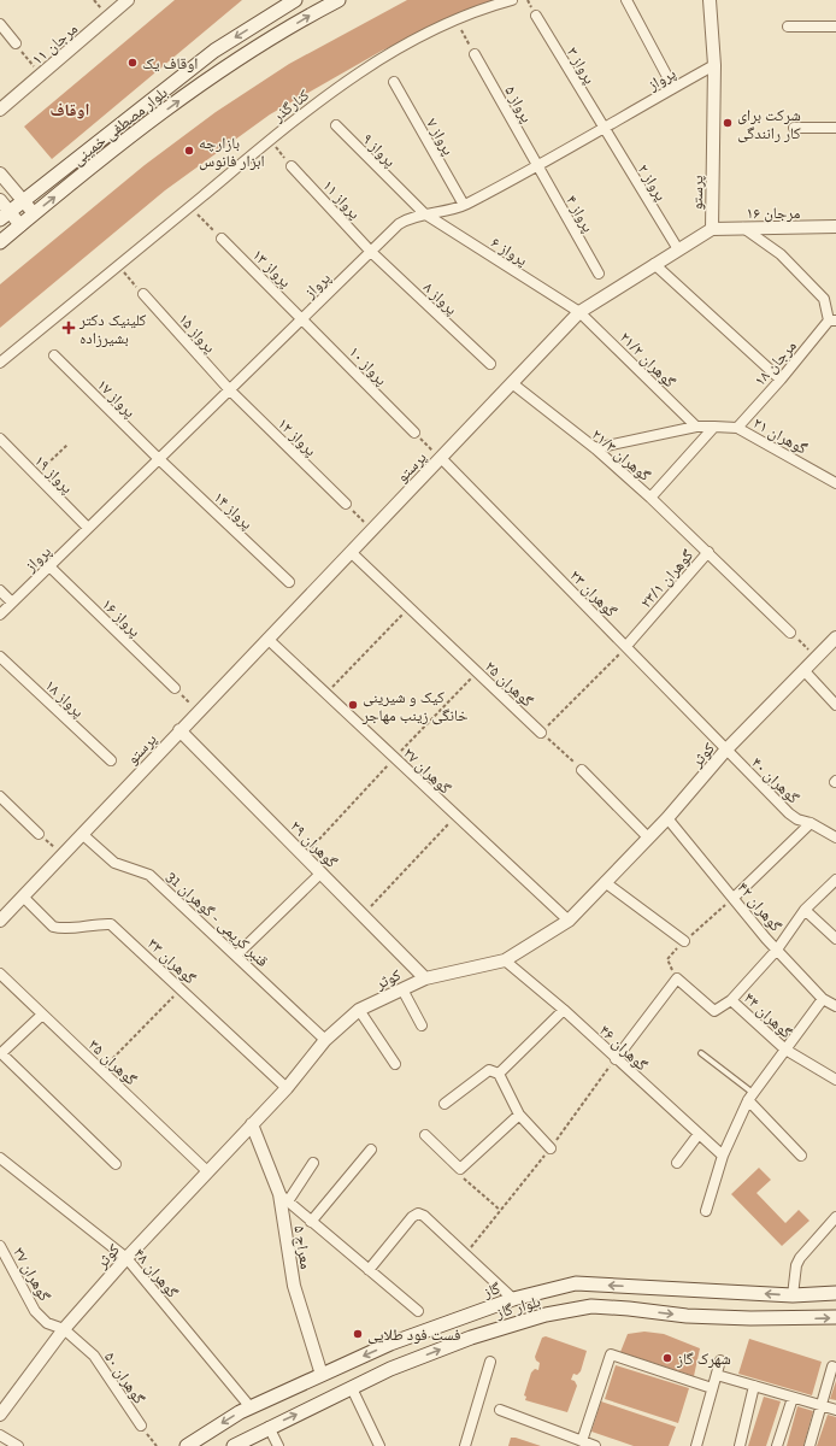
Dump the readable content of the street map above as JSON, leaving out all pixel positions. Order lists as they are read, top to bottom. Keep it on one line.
{"streets":{"main road":["بلوار مصطفی خمینی","گاز","بلوار گاز"],"street":["مرجان ۱۱","پرواز ۳","پرواز","پرواز ۵","کنارگذر","پرواز ۷","پرواز ۹","پرواز ۲","پرستو","پرواز ۱۱","مرجان ۱۶","پرواز ۴","پرواز ۶","پرواز ۱۳","پرواز ۸","پرواز ۱۵","گوهران ۲۱/۲","مرجان ۱۸","پرواز ۱۰","پرواز ۱۷","گوهران ۲۱","پرواز ۱۲","گوهران ۲۱/۳","پرواز ۱۹","پرواز ۱۴","گوهران ۲۳/۱","گوهران ۲۳","پرواز ۱۶","گوهران ۲۵","پرواز ۱۸","کوثر","گوهران ۲۷","گوهران ۴۰","گوهران ۲۹","گوهران ۴۲","قنبر کریمی - گوهران 31","گوهران ۳۳","گوهران ۴۴","گوهران ۴۶","گوهران ۳۵","معراج ۵","گوهران ۴۸","گوهران ۳۷","گوهران ۵۰"]},"crossings":[["پرواز ۳","پرواز"],["پرواز ۳","پرواز ۲"],["پرواز","پرواز ۵"],["پرواز","پرواز ۷"],["پرواز","پرواز ۹"],["پرواز","پرواز ۲"],["پرواز","پرستو"],["پرواز","پرواز ۱۱"],["پرواز","پرواز ۴"],["پرواز","پرواز ۶"],["پرواز","پرواز ۱۳"],["پرواز","پرواز ۸"],["پرواز","پرواز ۱۵"],["پرواز","پرواز ۱۰"],["پرواز","پرواز ۱۷"],["پرواز","پرواز ۱۲"],["پرواز","پرواز ۱۹"],["پرواز","پرواز ۱۴"],["پرواز","پرواز ۱۶"],["پرواز ۵","پرواز ۴"],["پرواز ۹","پرواز ۶"],["پرواز ۲","پرستو"],["پرستو","مرجان ۱۶"],["پرستو","پرواز ۶"],["پرستو","گوهران ۲۱/۲"],["پرستو","گوهران ۲۱/۳"],["پرستو","گوهران ۲۳"],["پرستو","گوهران ۲۵"],["پرستو","گوهران ۲۷"],["پرستو","گوهران ۲۹"],["پرستو","قنبر کریمی - گوهران 31"],["پرستو","گوهران ۳۳"],["پرواز ۱۱","پرواز ۸"],["پرواز ۶","گوهران ۲۱/۲"],["پرواز ۱۳","پرواز ۱۰"],["پرواز ۱۵","پرواز ۱۲"],["گوهران ۲۱/۲","گوهران ۲۱"],["مرجان ۱۸","گوهران ۲۱"],["پرواز ۱۷","پرواز ۱۴"],["گوهران ۲۱","گوهران ۲۱/۳"],["گوهران ۲۱/۳","گوهران ۲۳/۱"],["گوهران ۲۳/۱","گوهران ۲۳"],["گوهران ۲۳","کوثر"],["گوهران ۲۳","گوهران ۴۰"],["کوثر","گوهران ۲۷"],["کوثر","گوهران ۴۰"],["کوثر","گوهران ۲۹"],["کوثر","گوهران ۴۲"],["کوثر","قنبر کریمی - گوهران 31"],["کوثر","گوهران ۳۳"],["کوثر","گوهران ۴۶"],["کوثر","گوهران ۳۵"],["کوثر","معراج ۵"],["کوثر","گوهران ۴۸"],["کوثر","گوهران ۳۷"],["کوثر","گوهران ۵۰"],["معراج ۵","گاز"],["گوهران ۴۸","گاز"],["گوهران ۳۷","گوهران ۵۰"]],"one_way":["گاز","بلوار گاز"],"districts":["اوقاف"],"places":{"other":["اوقاف یک","شركت براى كار رانندگى","بازارچه ابزار فانوس","کیک و شیرینی خانگی زینب مهاجر","فست فود طلایی","شهرک گاز"],"health":["کلینیک دکتر بشیرزاده"]}}
